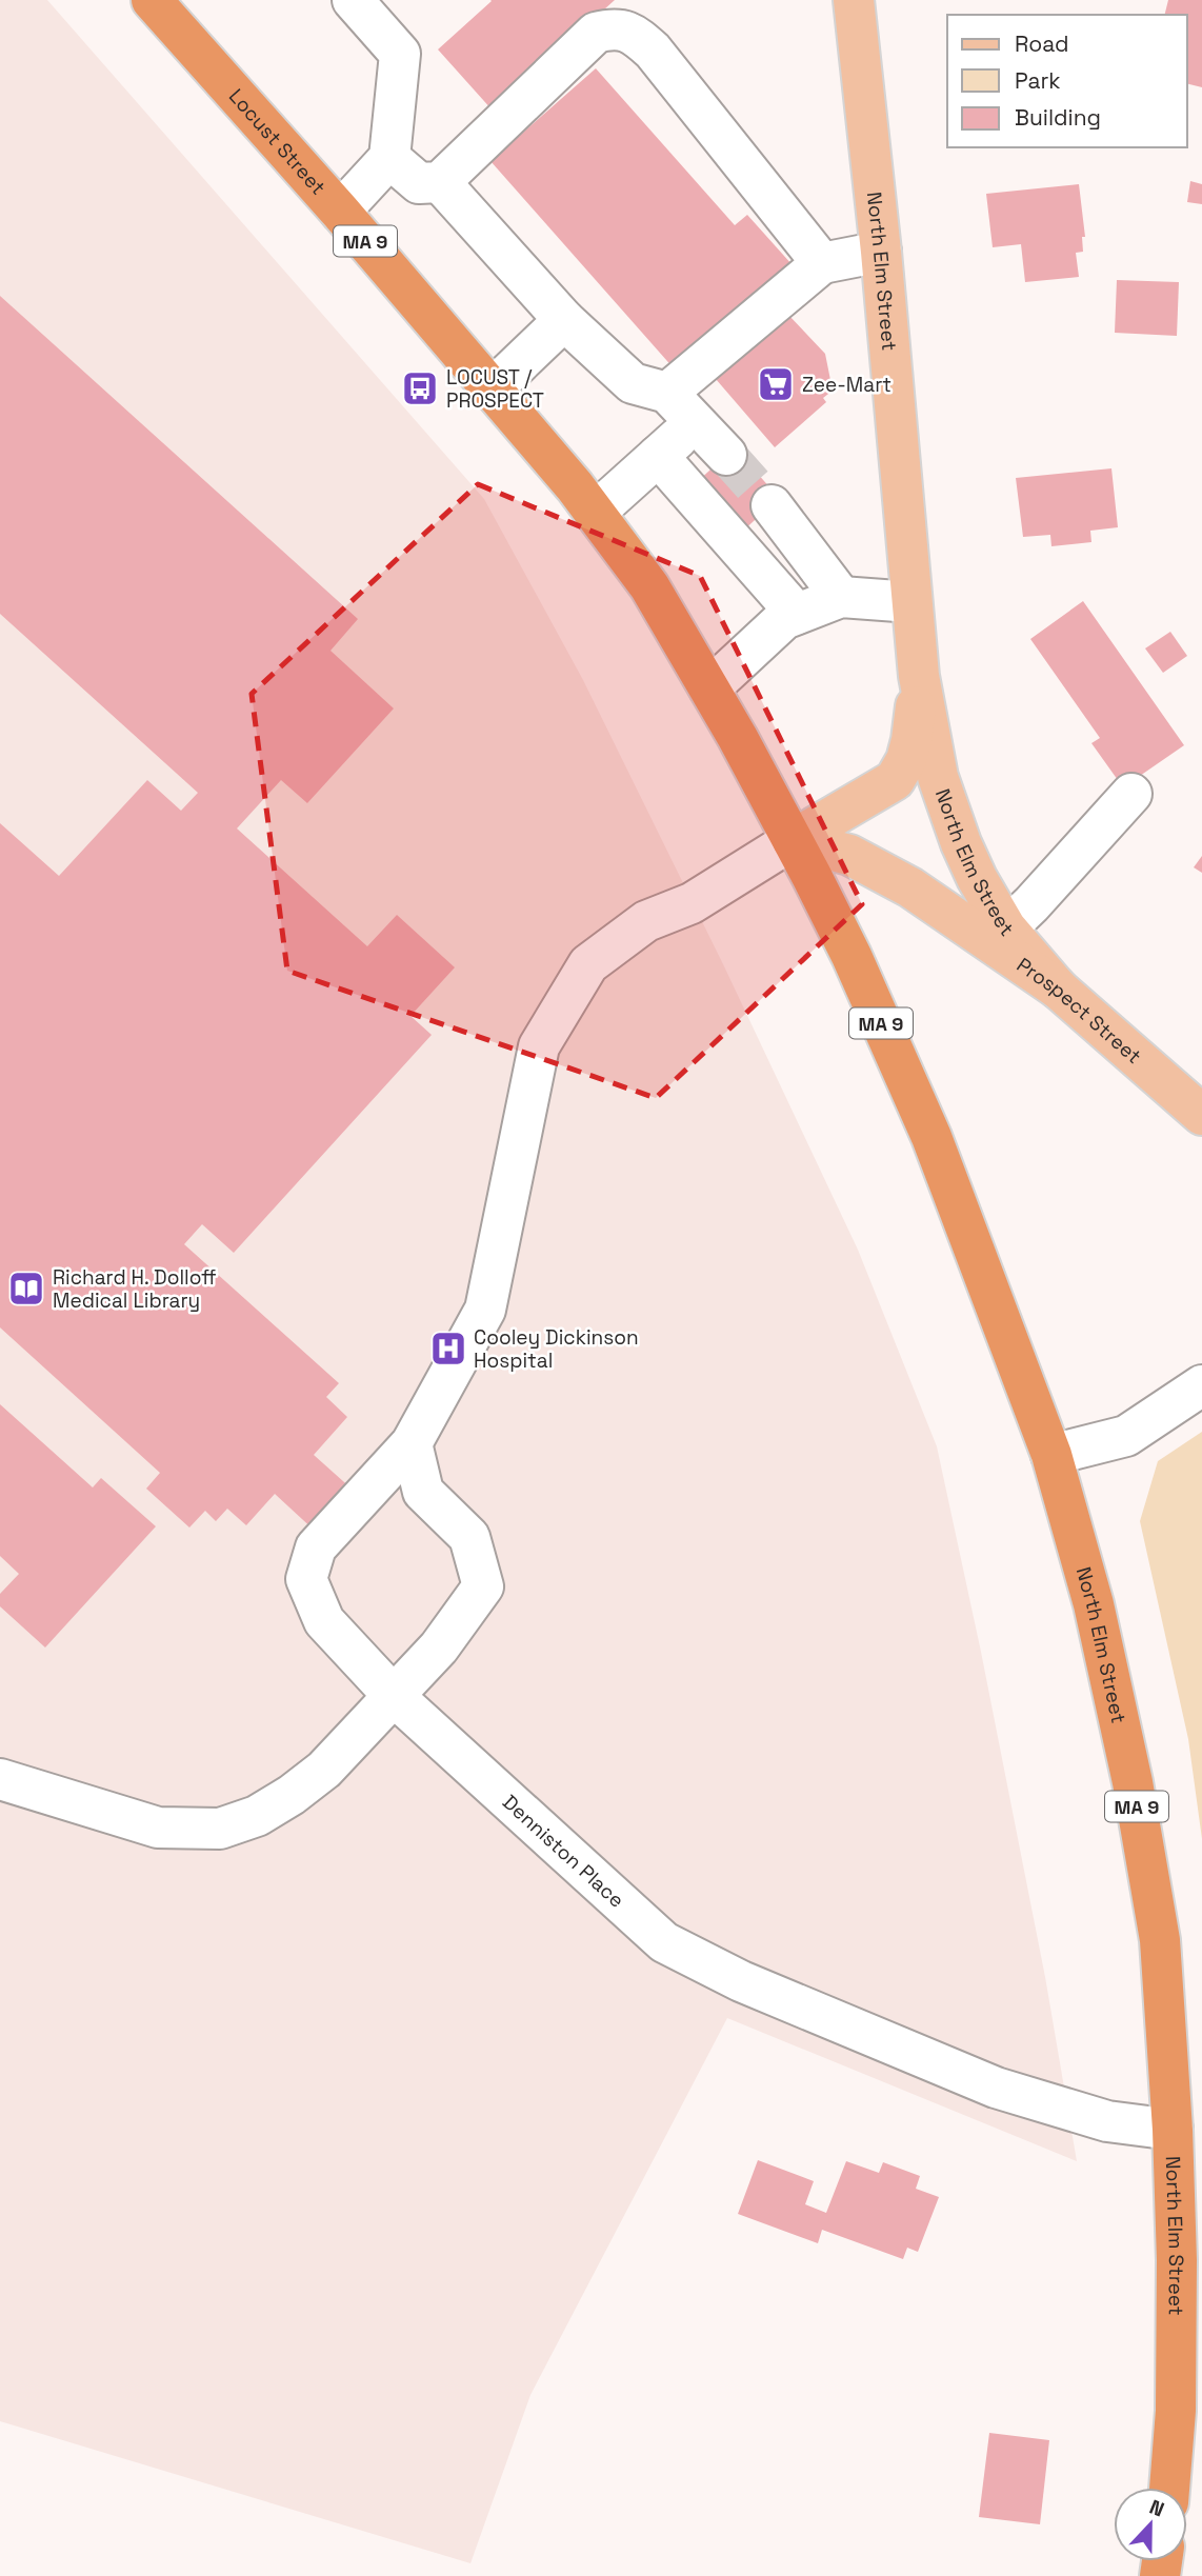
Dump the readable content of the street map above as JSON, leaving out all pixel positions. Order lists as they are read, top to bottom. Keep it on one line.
{"streets":{"highway":["Locust Street","MA 9","North Elm Street"],"main road":["Prospect Street"],"street":["Denniston Place"]},"crossings":[["Locust Street","North Elm Street"],["North Elm Street","Prospect Street"],["North Elm Street","Denniston Place"],["Prospect Street","Denniston Place"]],"places":{"supermarket":["Zee-Mart"],"bus stop":["LOCUST / PROSPECT"],"library":["Richard H. Dolloff Medical Library"],"hospital":["Cooley Dickinson Hospital"]},"legend":["Road","Park","Building"],"north":"top"}
